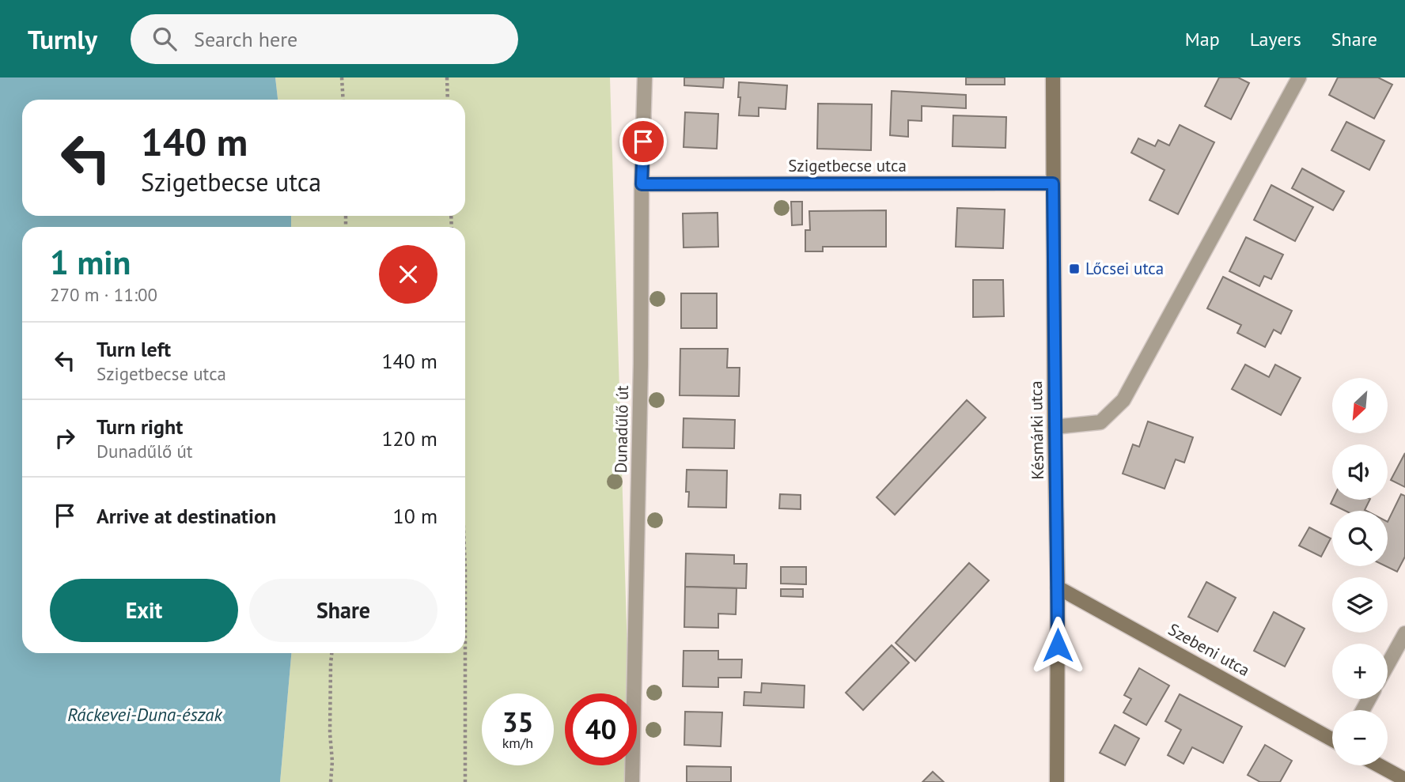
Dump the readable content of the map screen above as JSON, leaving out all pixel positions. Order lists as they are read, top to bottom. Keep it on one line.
{"streets":{"street":["Szigetbecse utca","Dunadűlő út","Késmárki utca","Szebeni utca"]},"crossings":[["Szigetbecse utca","Dunadűlő út"],["Szigetbecse utca","Késmárki utca"],["Késmárki utca","Szebeni utca"]],"water":["Ráckevei-Duna-észak"],"places":{"transit":["Lőcsei utca"]},"north":"bottom left","page":{"header":"Turnly","search":"Search here","nav":["Map","Layers","Share"],"turn":["140 m","Szigetbecse utca"],"heading":["1 min","270 m · 11:00"],"list":[{"name":"Turn left","note":"Szigetbecse utca","value":"140 m"},{"name":"Turn right","note":"Dunadűlő út","value":"120 m"},{"name":"Arrive at destination","value":"10 m"}],"map_buttons":["+","−"],"buttons":["Exit","Share"],"speed":"35 km/h","limit":"40"}}
